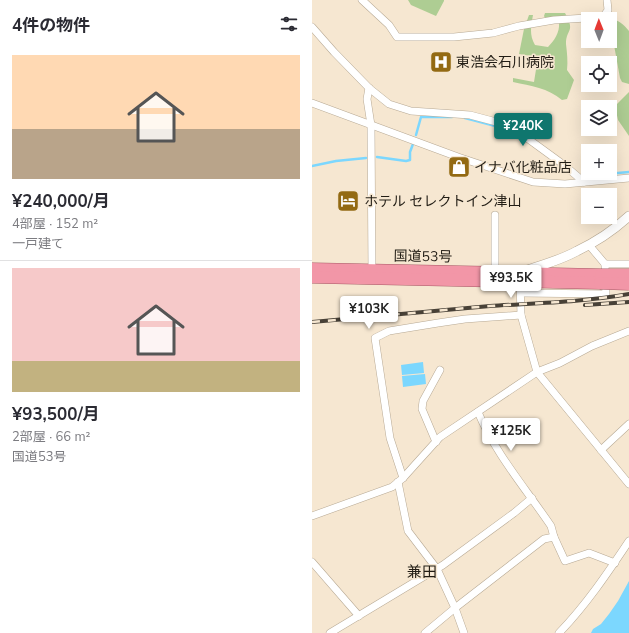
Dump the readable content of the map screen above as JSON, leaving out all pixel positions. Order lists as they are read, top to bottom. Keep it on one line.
{"streets":{"highway":["国道53号"]},"districts":["兼田"],"places":{"hospital":["東浩会石川病院"],"shop":["イナバ化粧品店"],"hotel":["ホテル セレクトイン津山"]},"north":"top","page":{"heading":"4件の物件","map_buttons":["+","−"],"list":[{"name":"¥240,000/月","note":"4部屋 · 152 m² · 一戸建て"},{"name":"¥93,500/月","note":"2部屋 · 66 m² · 国道53号"}],"price":["¥240K","¥93.5K","¥103K","¥125K"]}}
